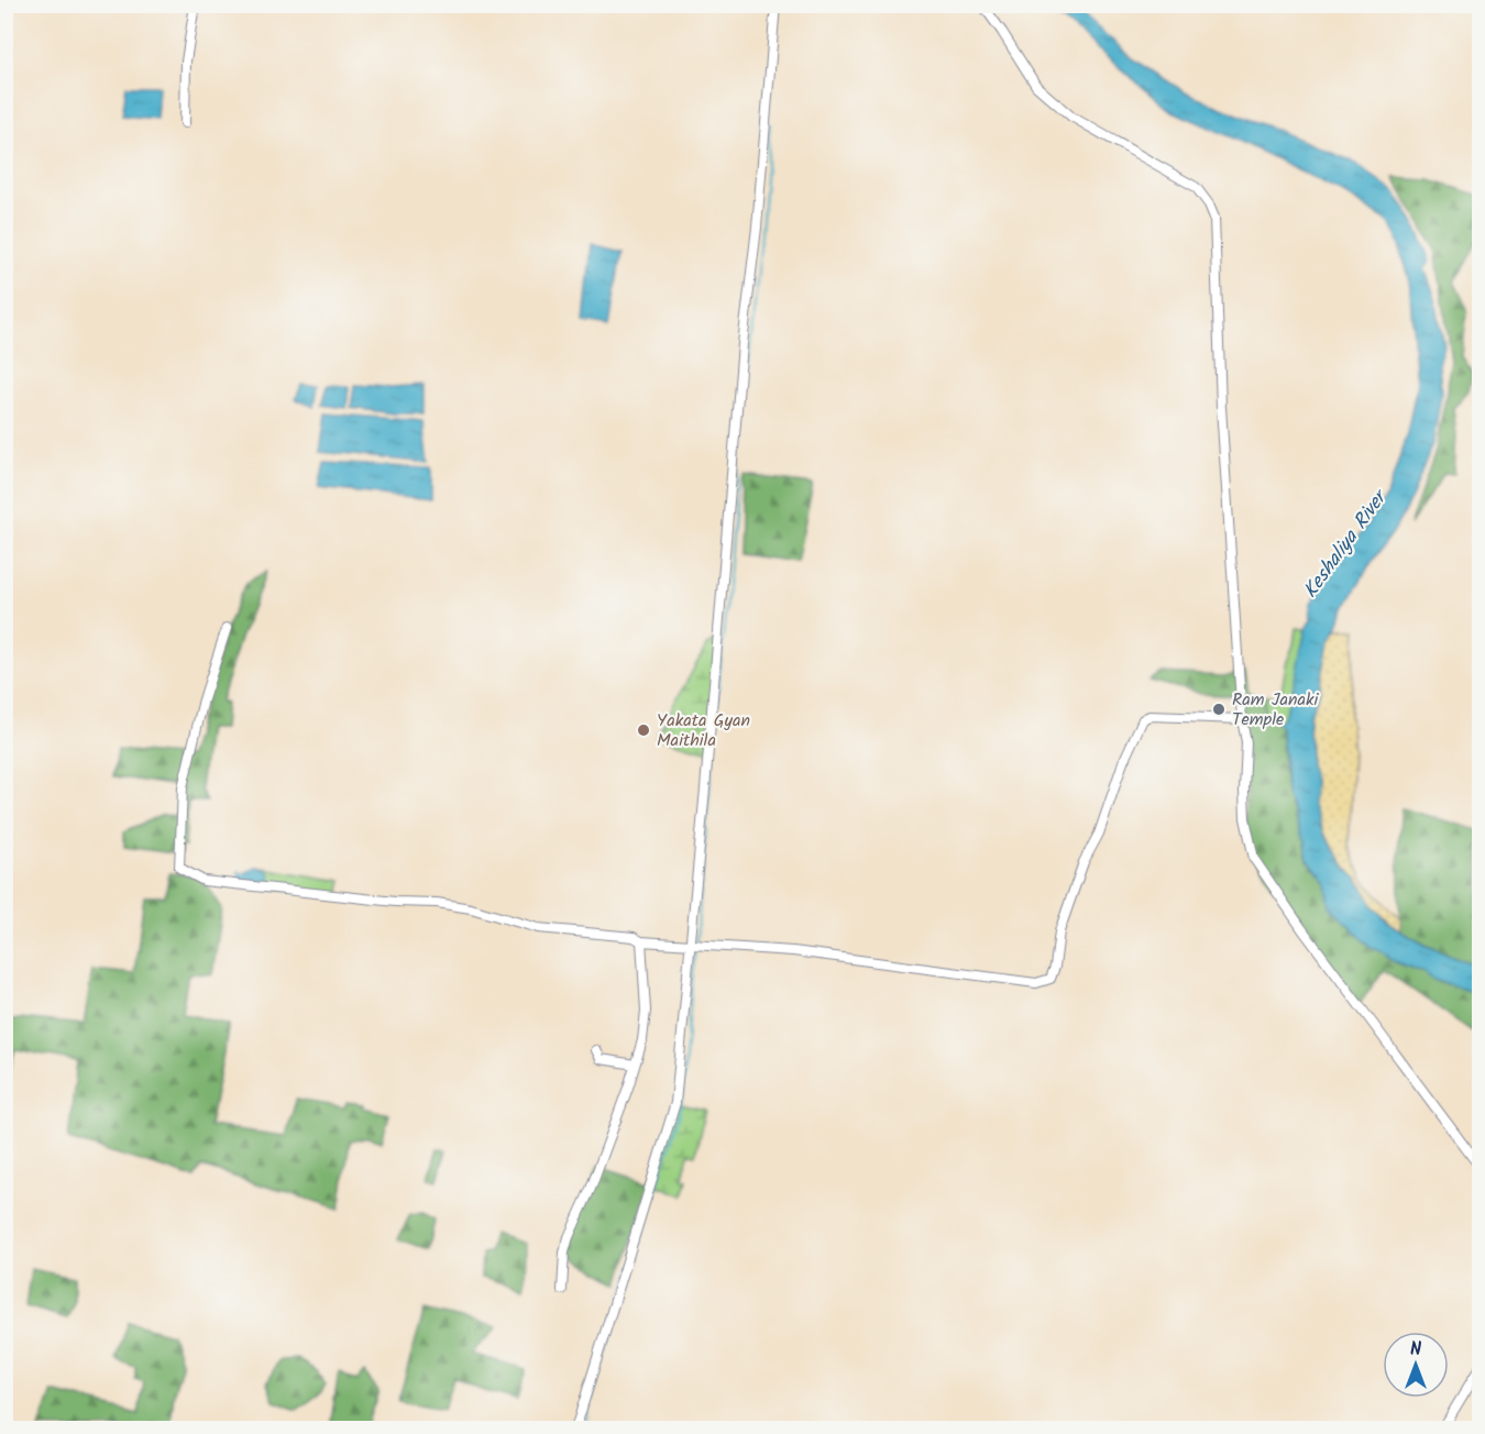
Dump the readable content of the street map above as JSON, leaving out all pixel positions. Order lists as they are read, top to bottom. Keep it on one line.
{"water":["Keshaliya River"],"places":["Ram Janaki Temple","Yakata Gyan Maithila"],"north":"top"}
